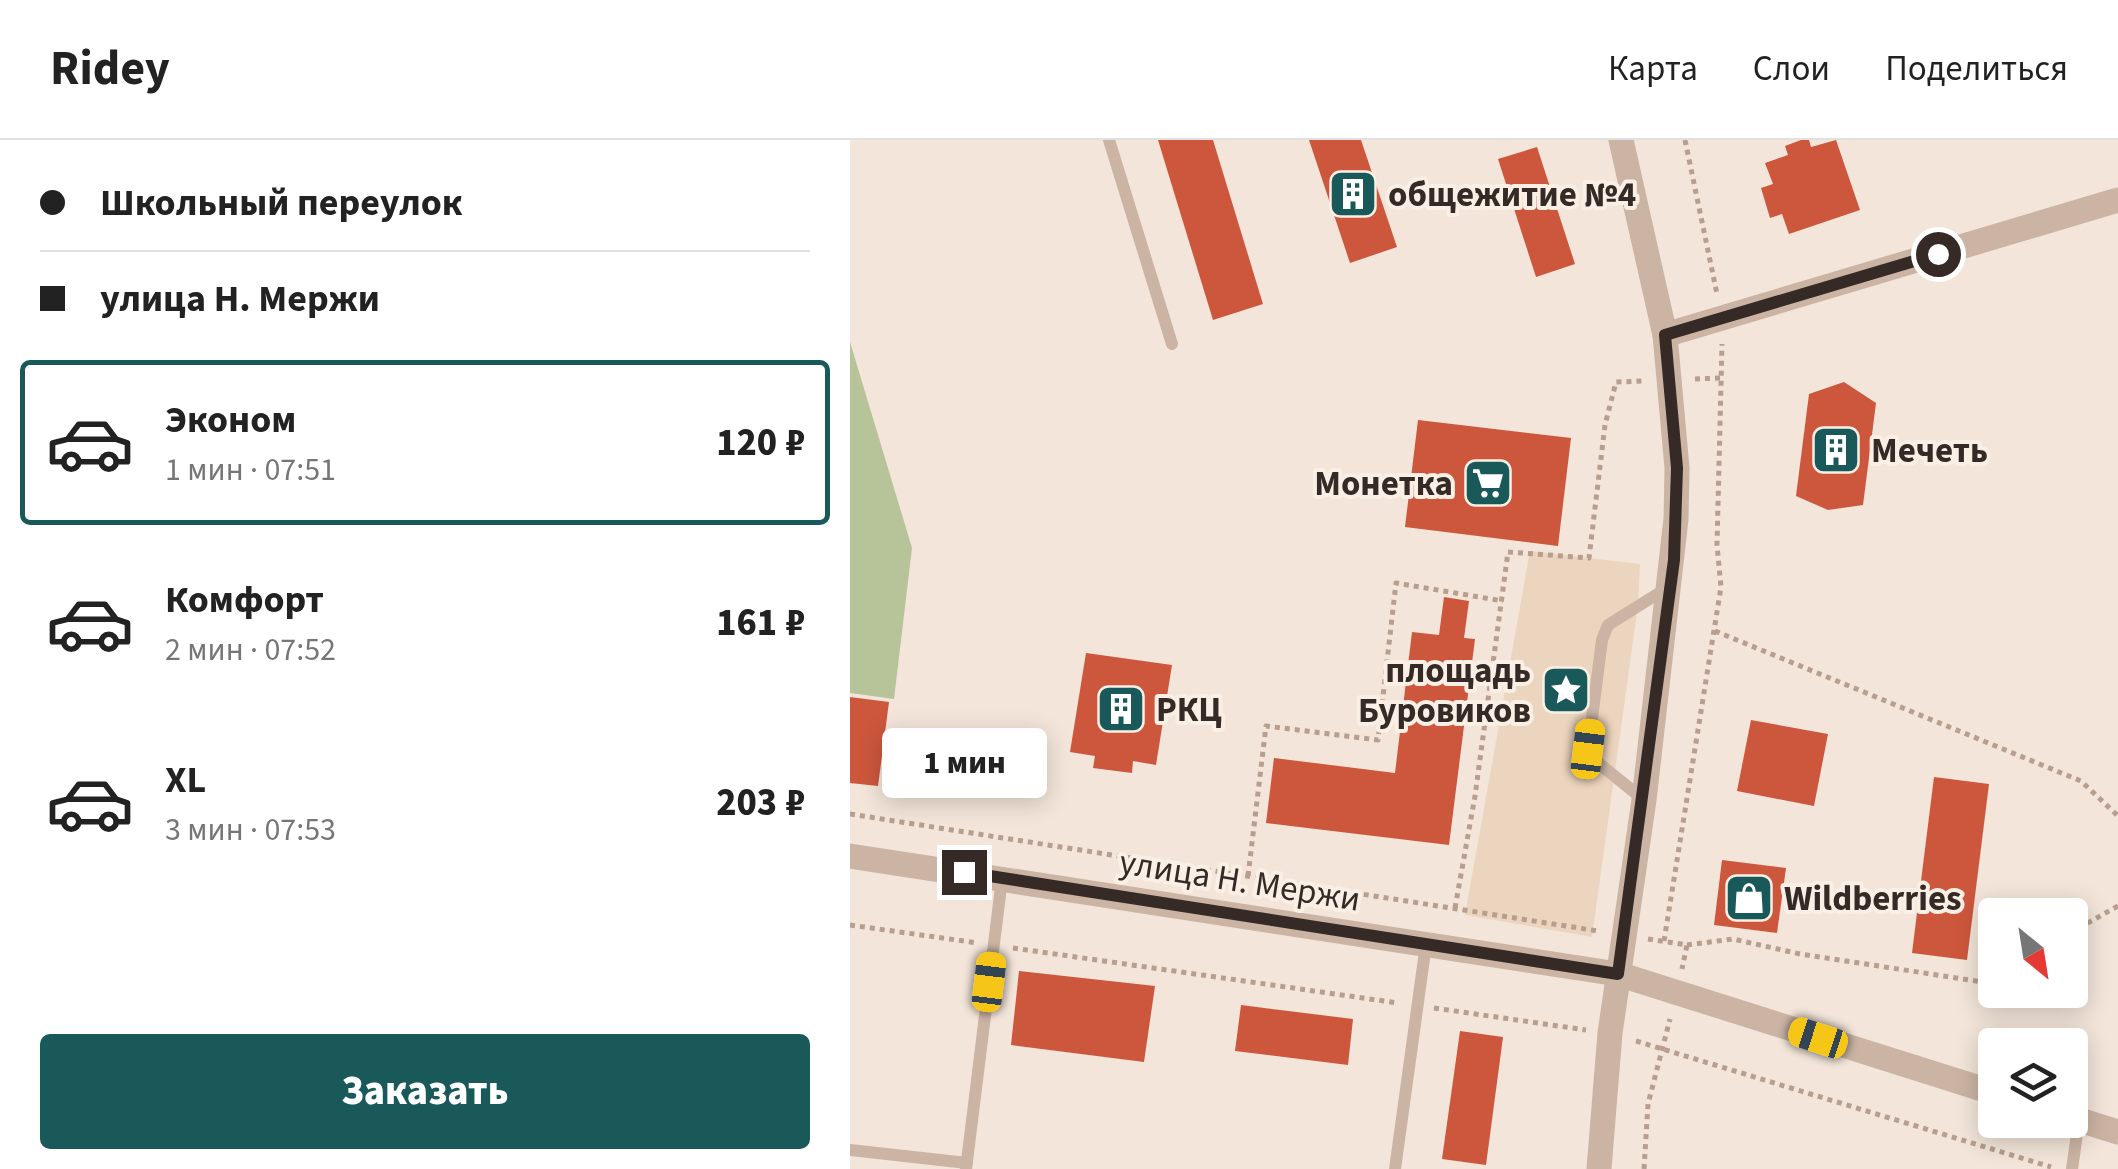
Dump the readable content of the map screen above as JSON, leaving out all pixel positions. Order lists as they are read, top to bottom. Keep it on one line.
{"streets":{"street":["улица Н. Мержи"]},"places":{"building":["общежитие №4","Мечеть","РКЦ"],"supermarket":["Монетка"],"place":["площадь Буровиков"],"shop":["Wildberries"]},"north":"bottom right","page":{"header":"Ridey","nav":["Карта","Слои","Поделиться"],"banner":["Школьный переулок","улица Н. Мержи"],"list":[{"name":"Эконом","note":"1 мин · 07:51","value":"120 ₽"},{"name":"Комфорт","note":"2 мин · 07:52","value":"161 ₽"},{"name":"XL","note":"3 мин · 07:53","value":"203 ₽"}],"bubble":"1 мин","buttons":"Заказать"}}
